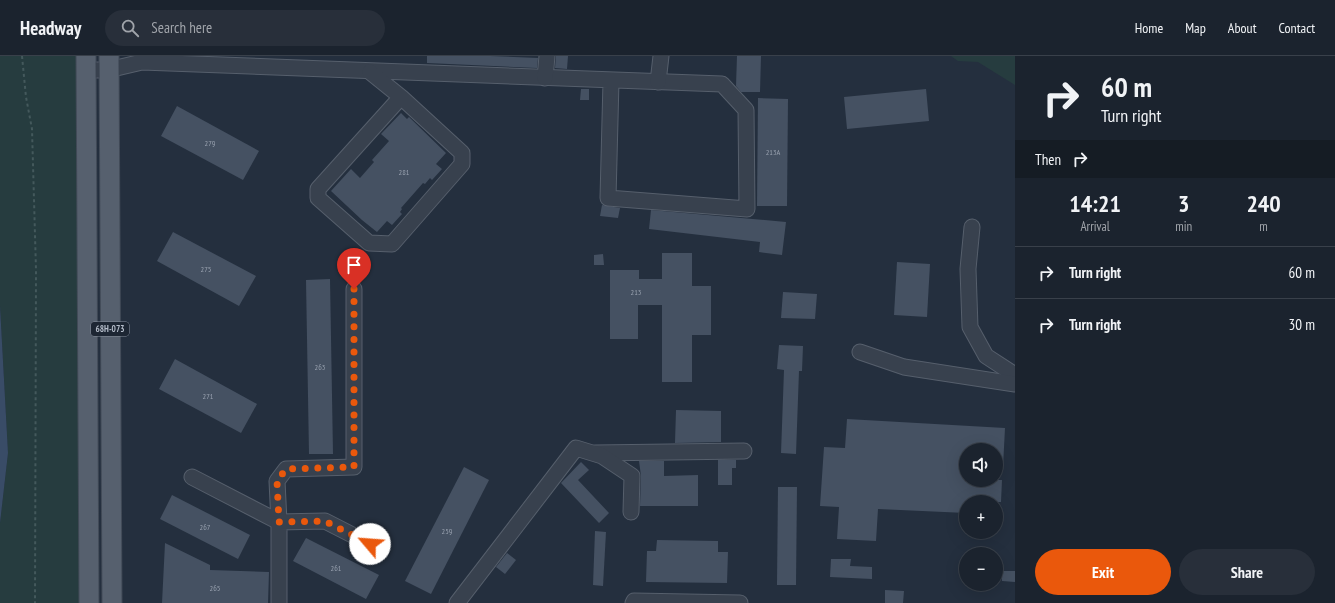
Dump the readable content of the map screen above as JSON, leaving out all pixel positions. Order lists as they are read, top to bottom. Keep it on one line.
{"streets":{"main road":["68Н-073"]},"house_numbers":["279","213А","281","275","213","263","271","267","259","261","265"],"page":{"header":"Headway","search":"Search here","nav":["Home","Map","About","Contact"],"turn":["60 m","Turn right"],"then":"Then","eta":["14:21","Arrival","3","min","240","m"],"list":[{"name":"Turn right","value":"60 m"},{"name":"Turn right","value":"30 m"}],"map_buttons":["+","−"],"buttons":["Exit","Share"]}}
